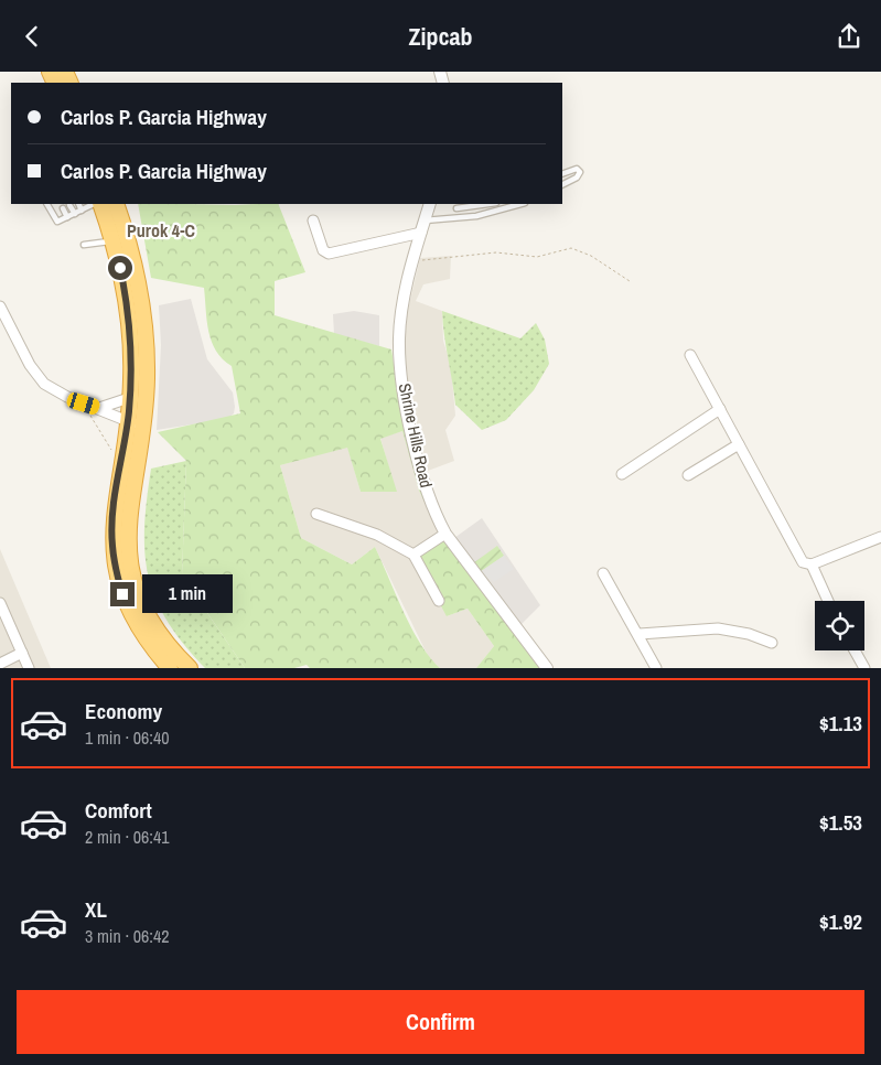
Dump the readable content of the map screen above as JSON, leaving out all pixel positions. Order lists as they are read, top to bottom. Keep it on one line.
{"streets":{"street":["Shrine Hills Road"]},"districts":["Purok 4-C"],"page":{"header":"Zipcab","banner":["Carlos P. Garcia Highway","Carlos P. Garcia Highway"],"bubble":"1 min","list":[{"name":"Economy","note":"1 min · 06:40","value":"$1.13"},{"name":"Comfort","note":"2 min · 06:41","value":"$1.53"},{"name":"XL","note":"3 min · 06:42","value":"$1.92"}],"buttons":"Confirm"}}
